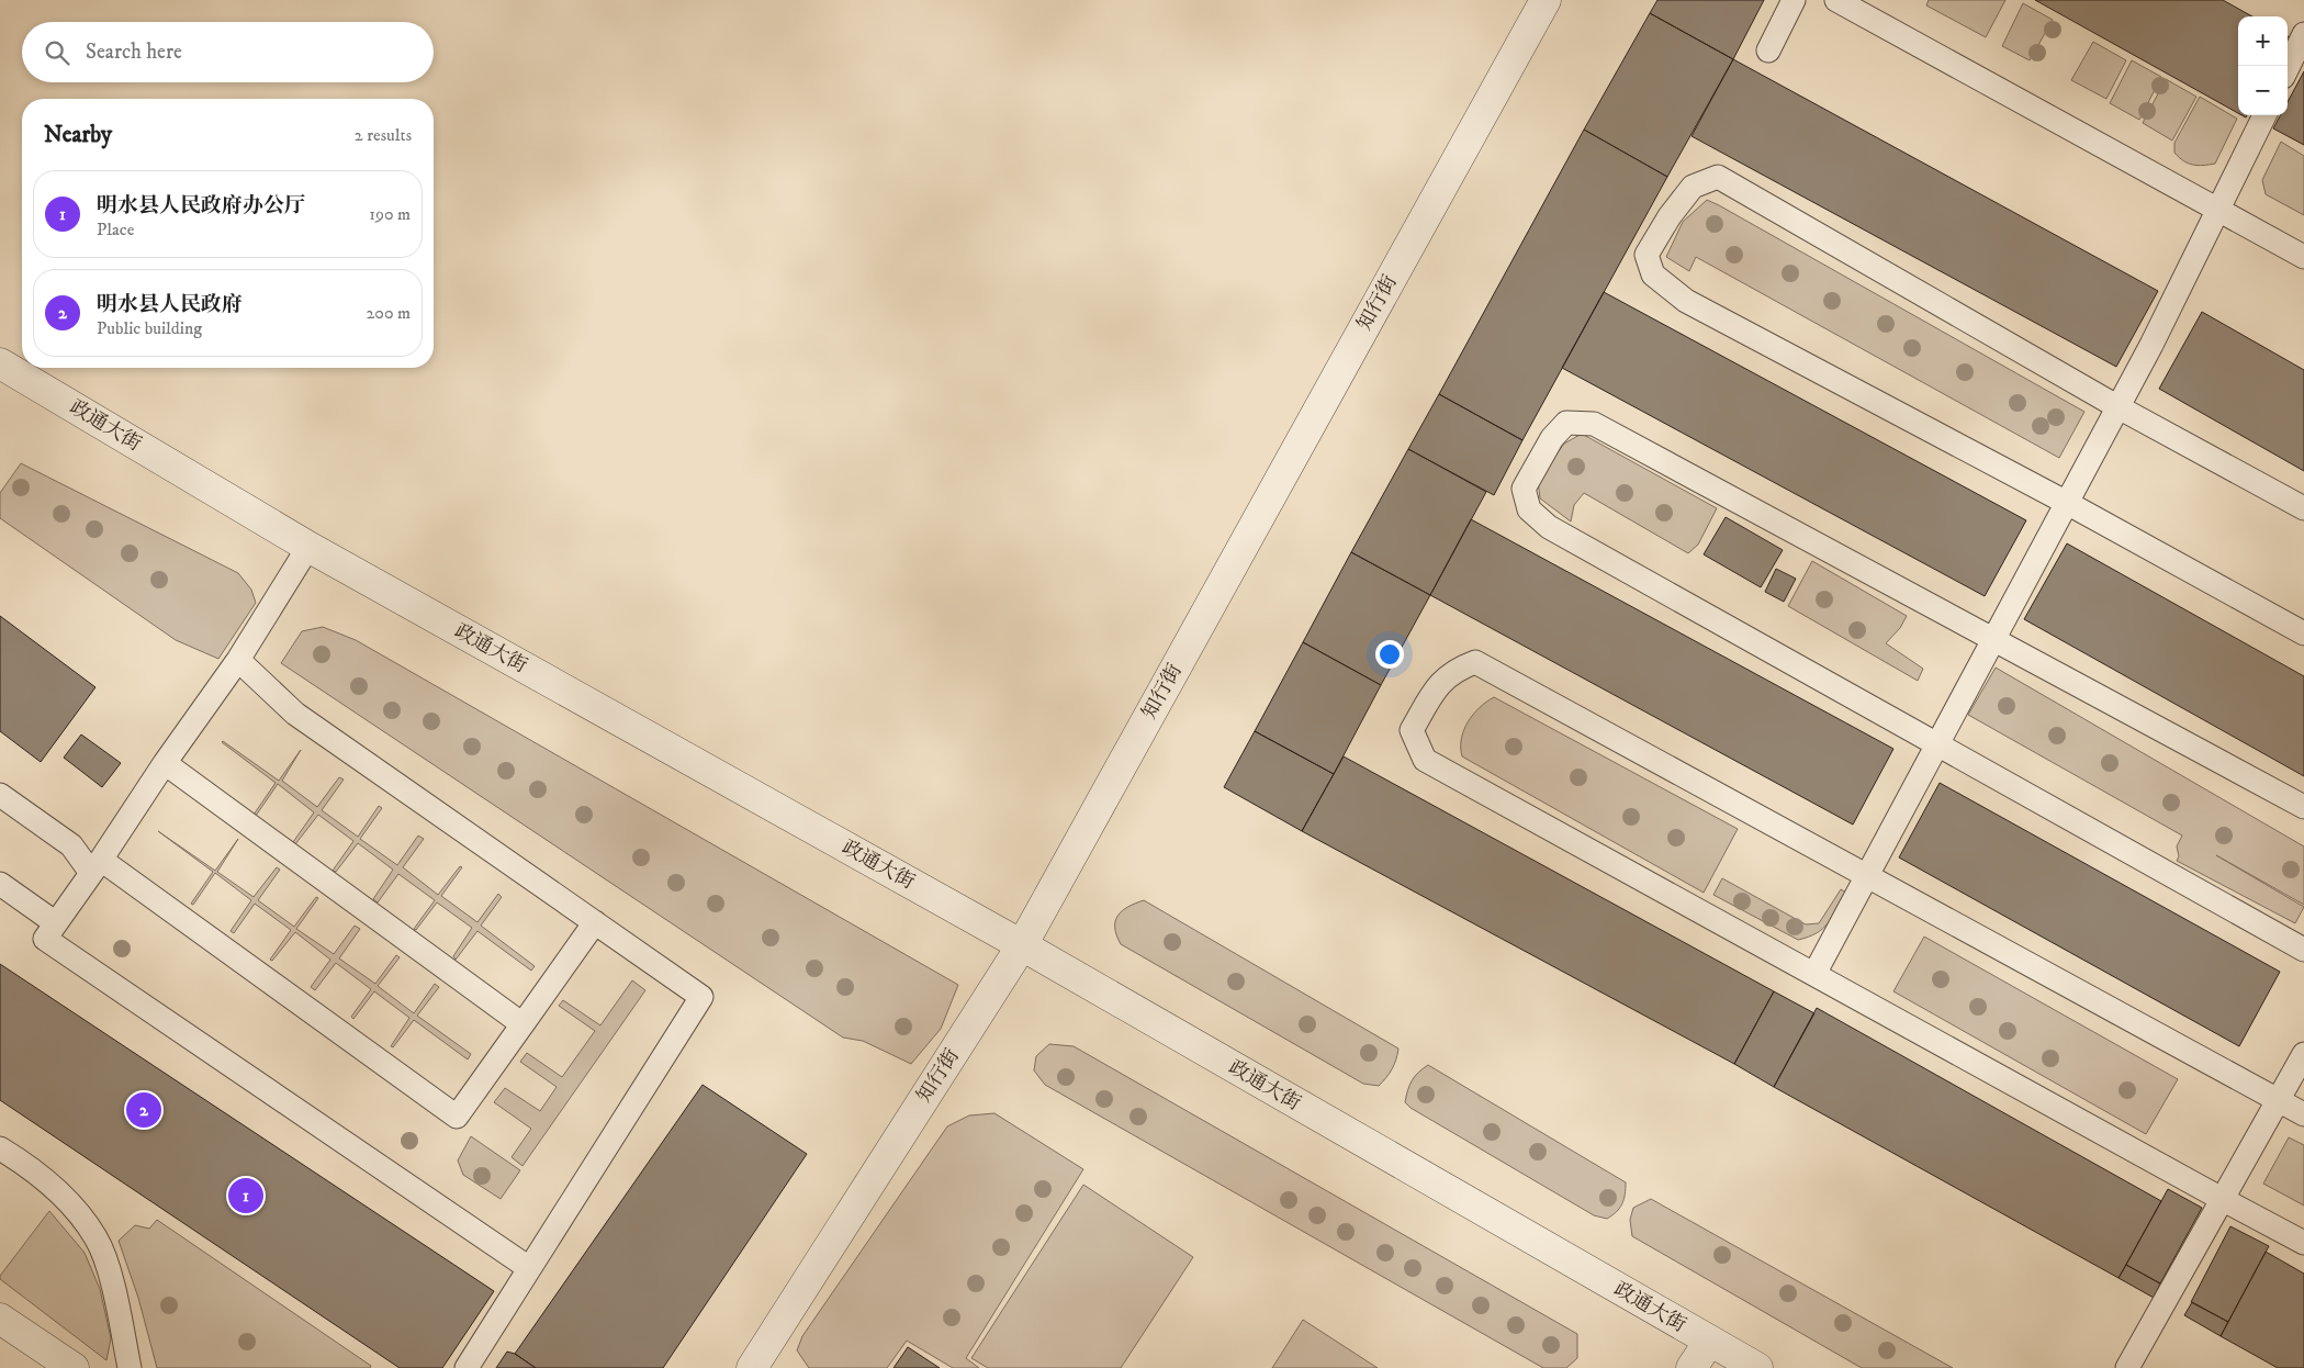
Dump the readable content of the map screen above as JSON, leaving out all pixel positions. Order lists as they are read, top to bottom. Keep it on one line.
{"streets":{"street":["知行街","政通大街"]},"crossings":[["知行街","政通大街"]],"page":{"map_buttons":["+","−"],"search":"Search here","heading":["Nearby","2 results"],"list":[{"mark":"1","name":"明水县人民政府办公厅","note":"Place","value":"190 m"},{"mark":"2","name":"明水县人民政府","note":"Public building","value":"200 m"}],"pins":["2","1"]}}
